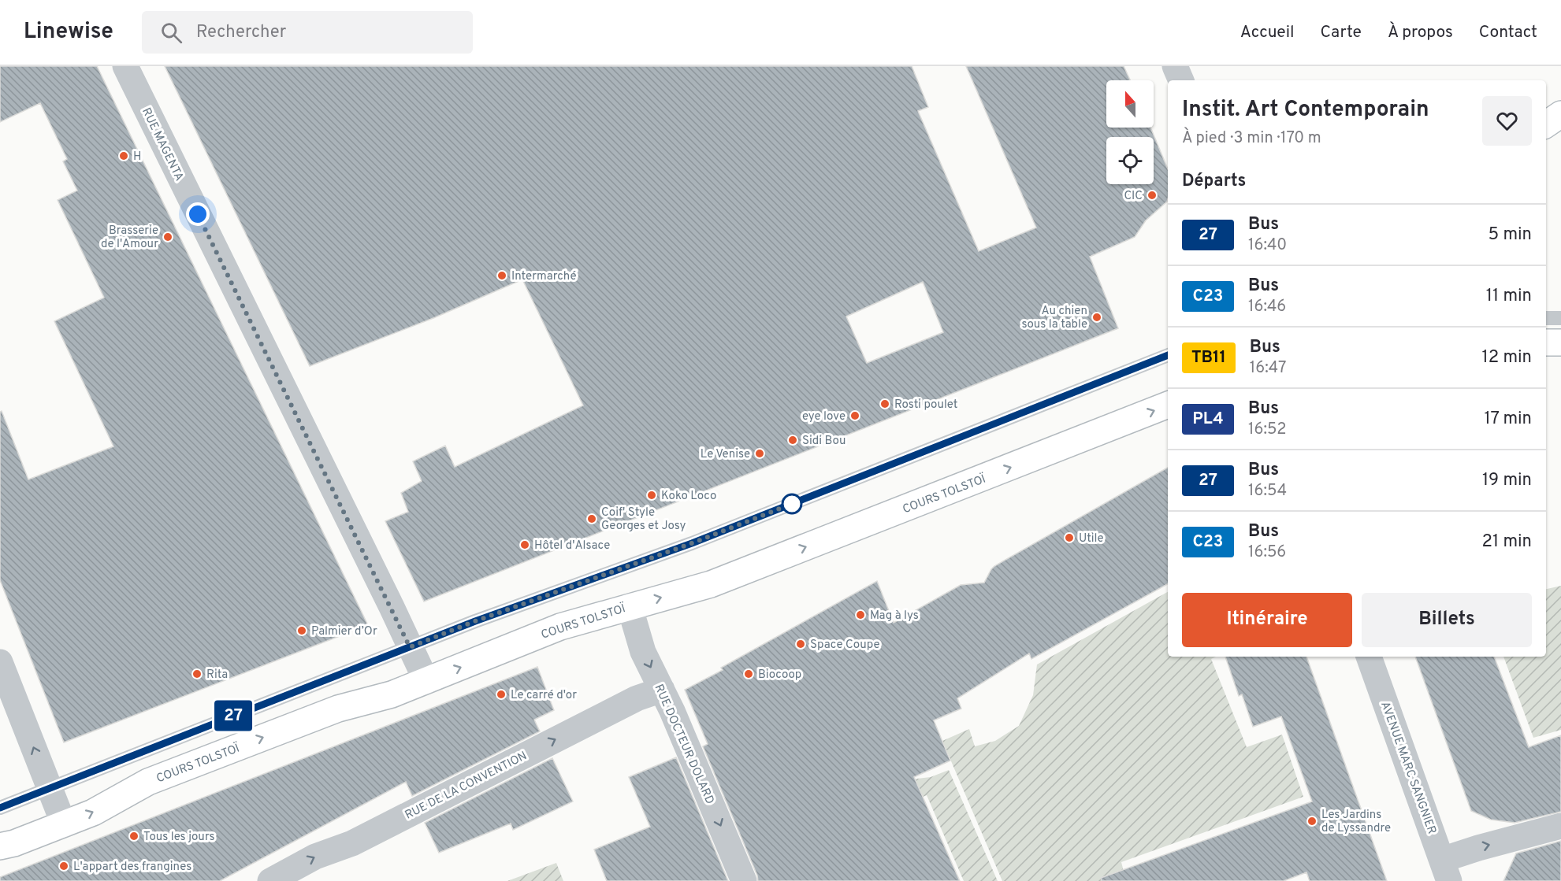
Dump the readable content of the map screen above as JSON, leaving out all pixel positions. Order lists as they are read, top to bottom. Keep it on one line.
{"streets":{"main road":["COURS TOLSTOÏ"],"street":["RUE MAGENTA","RUE DOCTEUR DOLARD","AVENUE MARC SANGNIER","RUE DE LA CONVENTION"]},"crossings":[["RUE MAGENTA","COURS TOLSTOÏ"],["COURS TOLSTOÏ","RUE DOCTEUR DOLARD"],["RUE DOCTEUR DOLARD","RUE DE LA CONVENTION"]],"one_way":["COURS TOLSTOÏ","RUE DOCTEUR DOLARD","RUE DE LA CONVENTION"],"places":["H","CIC","Brasserie de l'Amour","Intermarché","Au chien sous la table","Rosti poulet","eye love","Sidi Bou","Le Venise","Koko Loco","Coif' Style Georges et Josy","Utile","Hôtel d'Alsace","Mag à lys","Palmier d’Or","Space Coupe","Rita","Biocoop","Le carré d'or","Les Jardins de Lyssandre","Tous les jours","L'appart des frangines"],"lines":["bus line 27"],"north":"top","page":{"header":"Linewise","search":"Rechercher","nav":["Accueil","Carte","À propos","Contact"],"on_map":"27","heading":[["Instit. Art Contemporain","À pied · 3 min · 170 m"],"Départs"],"list":[{"mark":"27","name":"Bus","note":"16:40","value":"5 min"},{"mark":"C23","name":"Bus","note":"16:46","value":"11 min"},{"mark":"TB11","name":"Bus","note":"16:47","value":"12 min"},{"mark":"PL4","name":"Bus","note":"16:52","value":"17 min"},{"mark":"27","name":"Bus","note":"16:54","value":"19 min"},{"mark":"C23","name":"Bus","note":"16:56","value":"21 min"}],"buttons":["Itinéraire","Billets"]}}
